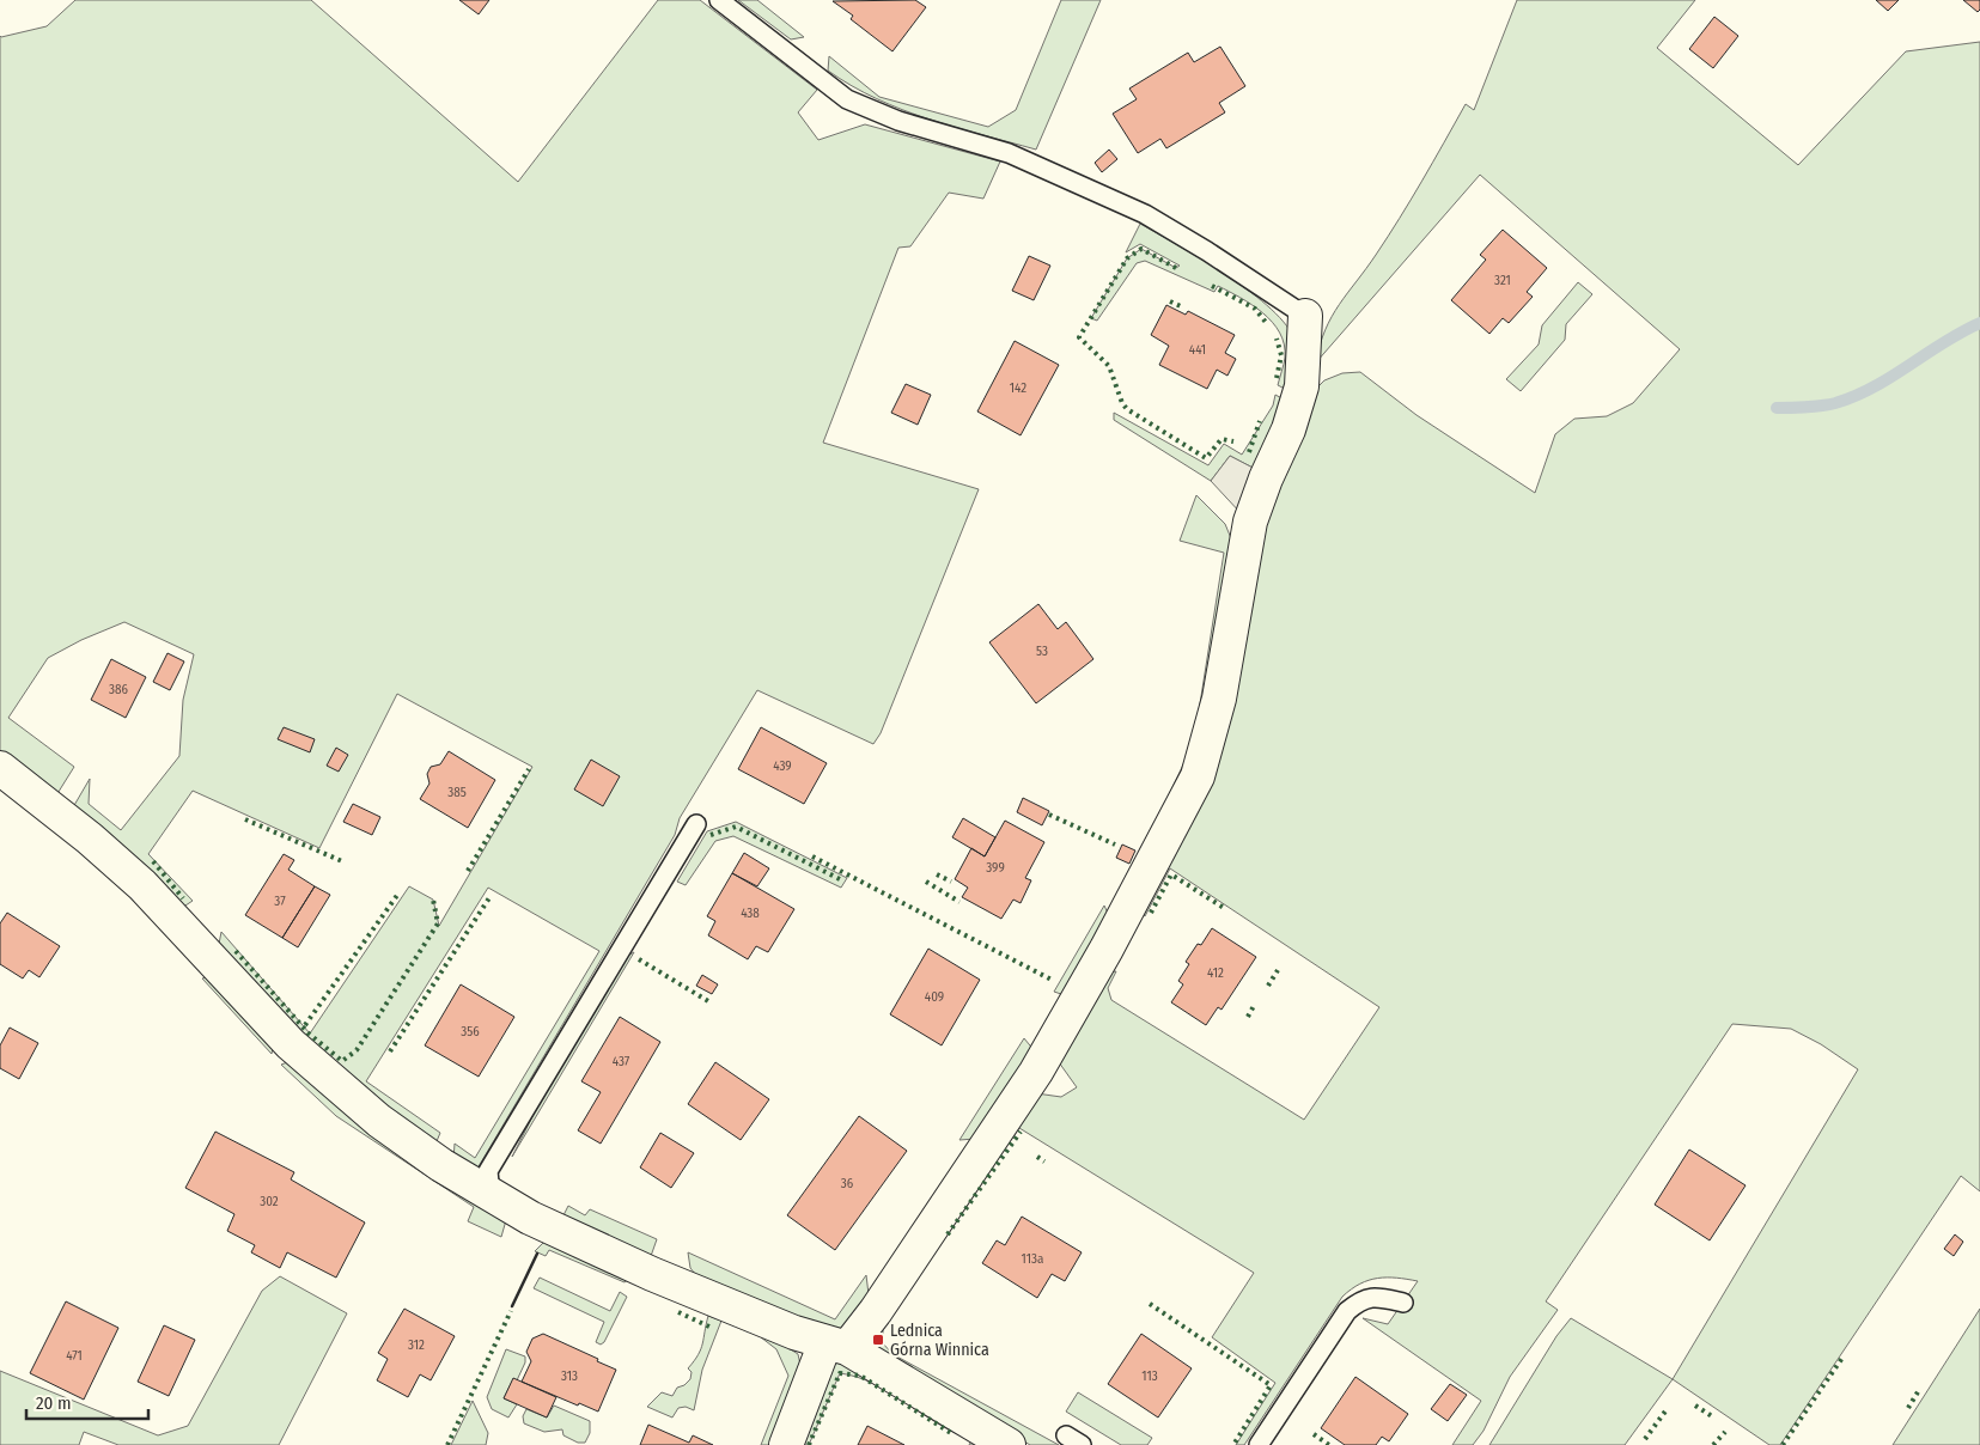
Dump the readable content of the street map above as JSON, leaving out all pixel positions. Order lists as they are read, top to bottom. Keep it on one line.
{"places":{"transit":["Lednica Górna Winnica"]},"house_numbers":["321","441","142","53","386","439","385","399","37","438","412","409","356","437","36","302","113a","312","471","313","113"],"scale_bar":"20 m"}
